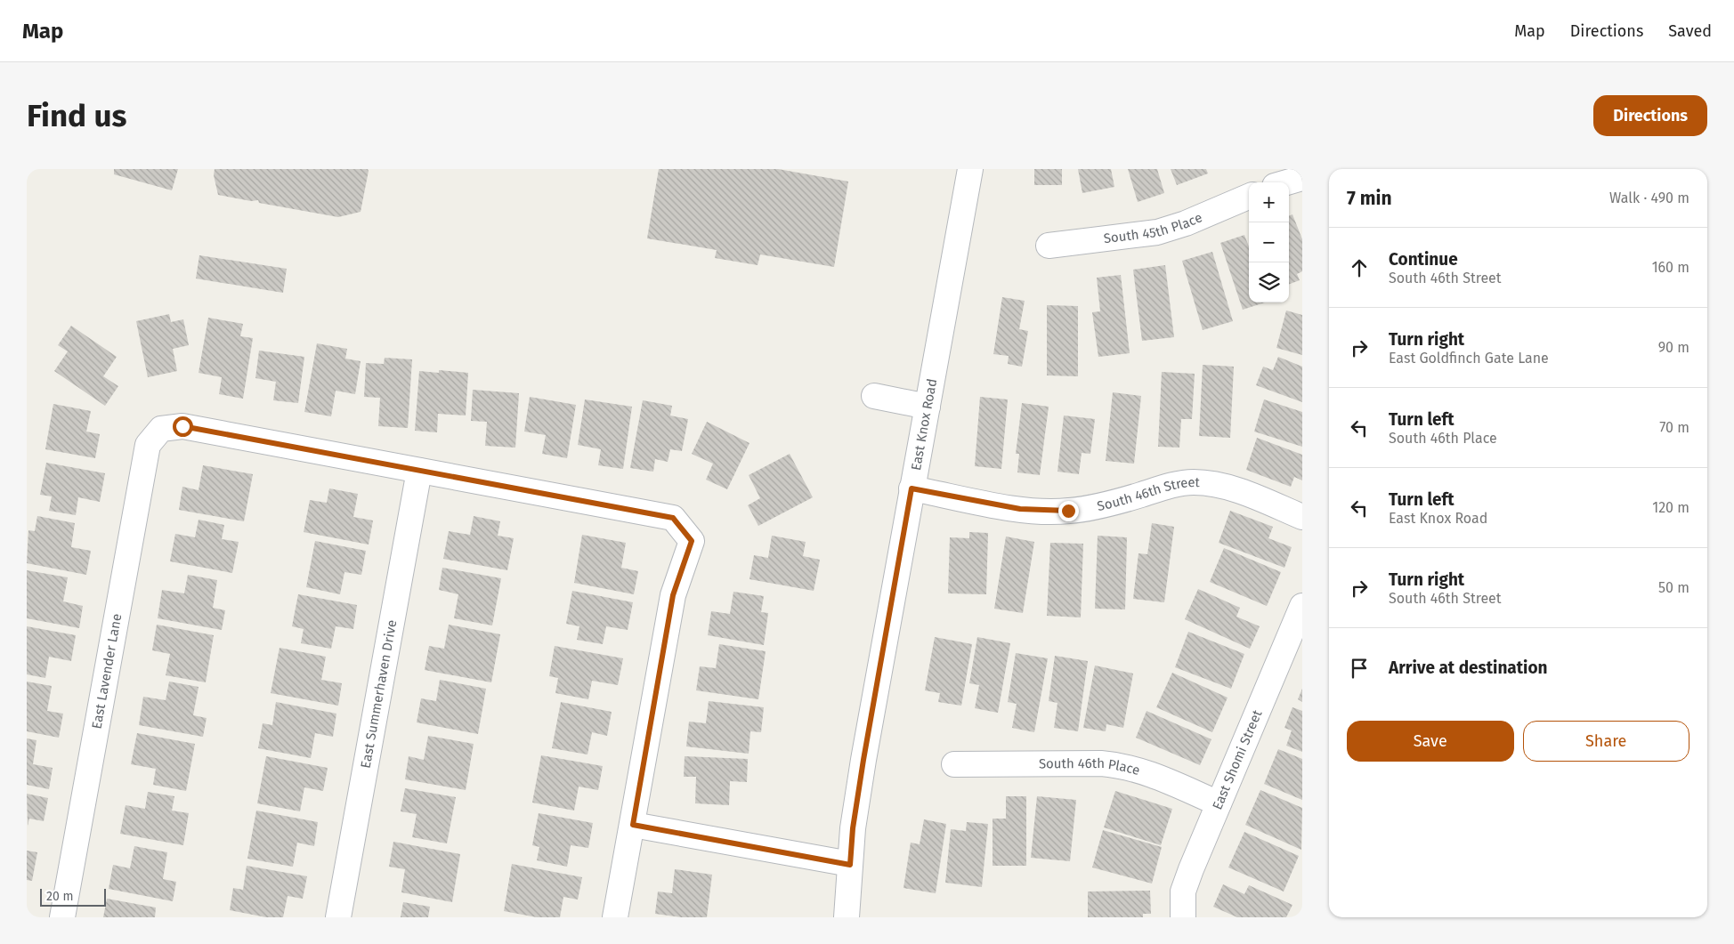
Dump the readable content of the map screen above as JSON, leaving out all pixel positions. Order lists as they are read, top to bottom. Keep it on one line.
{"streets":{"street":["South 45th Place","East Knox Road","South 46th Street","East Lavender Lane","East Summerhaven Drive","East Shomi Street","South 46th Place"]},"crossings":[["East Knox Road","South 46th Street"],["East Lavender Lane","East Summerhaven Drive"],["East Shomi Street","South 46th Place"]],"scale_bar":"20 m","page":{"header":"Map","nav":["Map","Directions","Saved"],"buttons":["Directions",["Save","Share"]],"title":"Find us","heading":["7 min","Walk · 490 m"],"map_buttons":["+","−"],"list":[["Continue","South 46th Street","160 m"],["Turn right","East Goldfinch Gate Lane","90 m"],["Turn left","South 46th Place","70 m"],["Turn left","East Knox Road","120 m"],["Turn right","South 46th Street","50 m"],"Arrive at destination"],"scale":"20 m"}}
